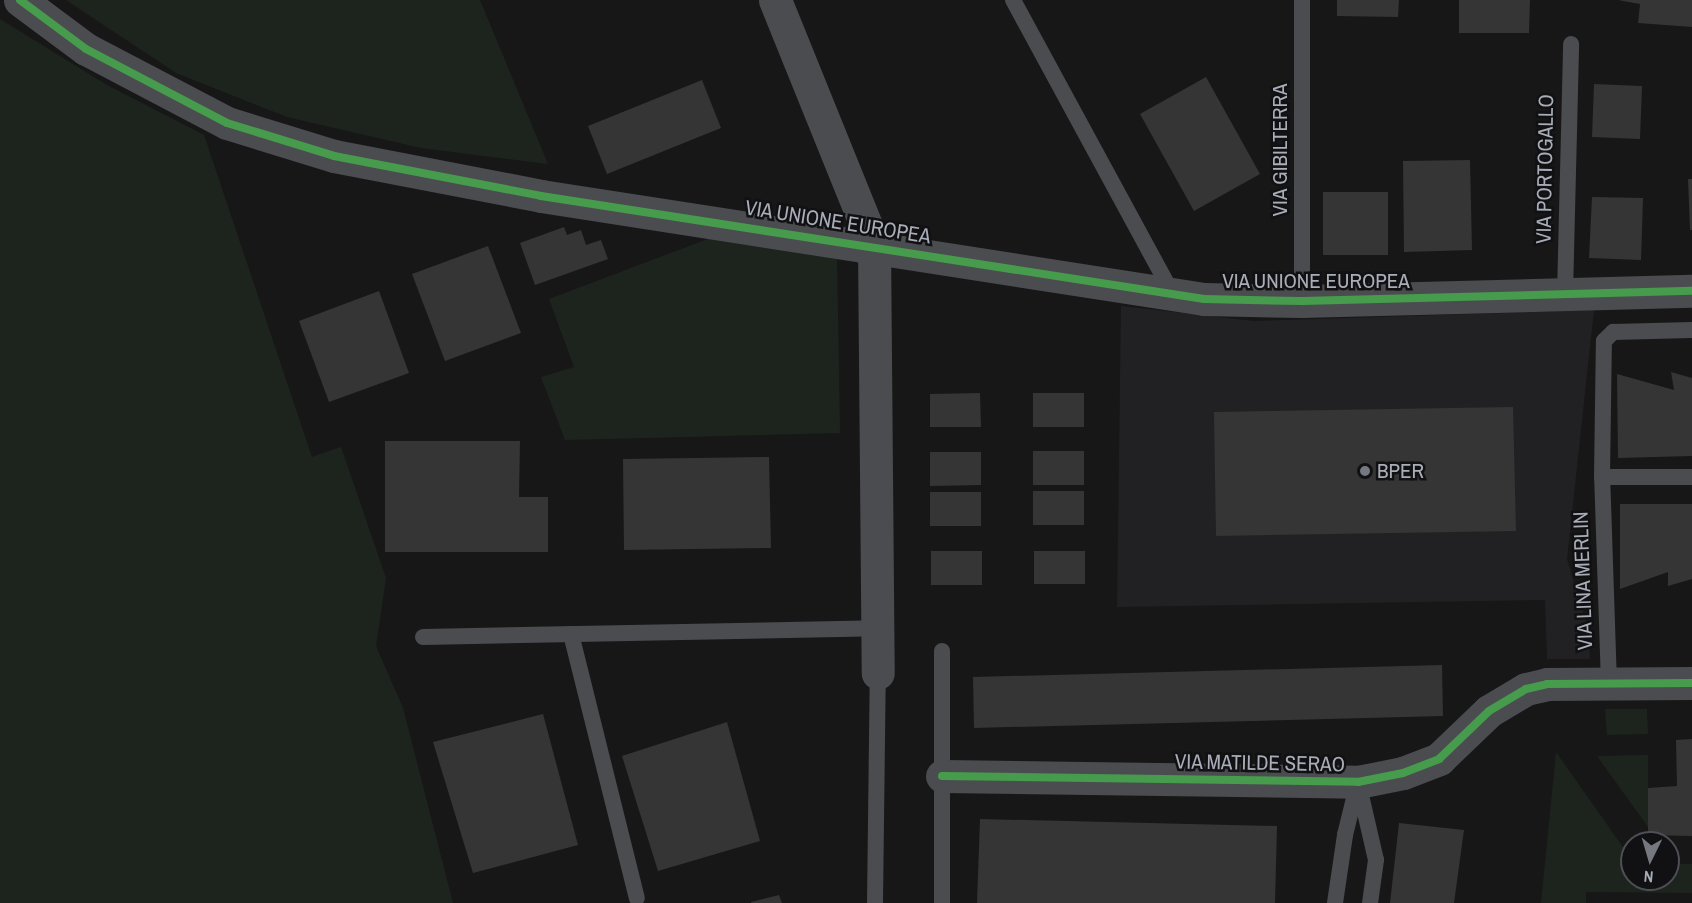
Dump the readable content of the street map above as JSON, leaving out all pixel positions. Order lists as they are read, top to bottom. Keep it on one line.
{"streets":{"street":["VIA UNIONE EUROPEA","VIA MATILDE SERAO"],"lane":["VIA GIBILTERRA","VIA PORTOGALLO","VIA LINA MERLIN"]},"crossings":[["VIA GIBILTERRA","VIA UNIONE EUROPEA"],["VIA PORTOGALLO","VIA UNIONE EUROPEA"],["VIA LINA MERLIN","VIA MATILDE SERAO"]],"places":["BPER"],"north":"bottom"}
